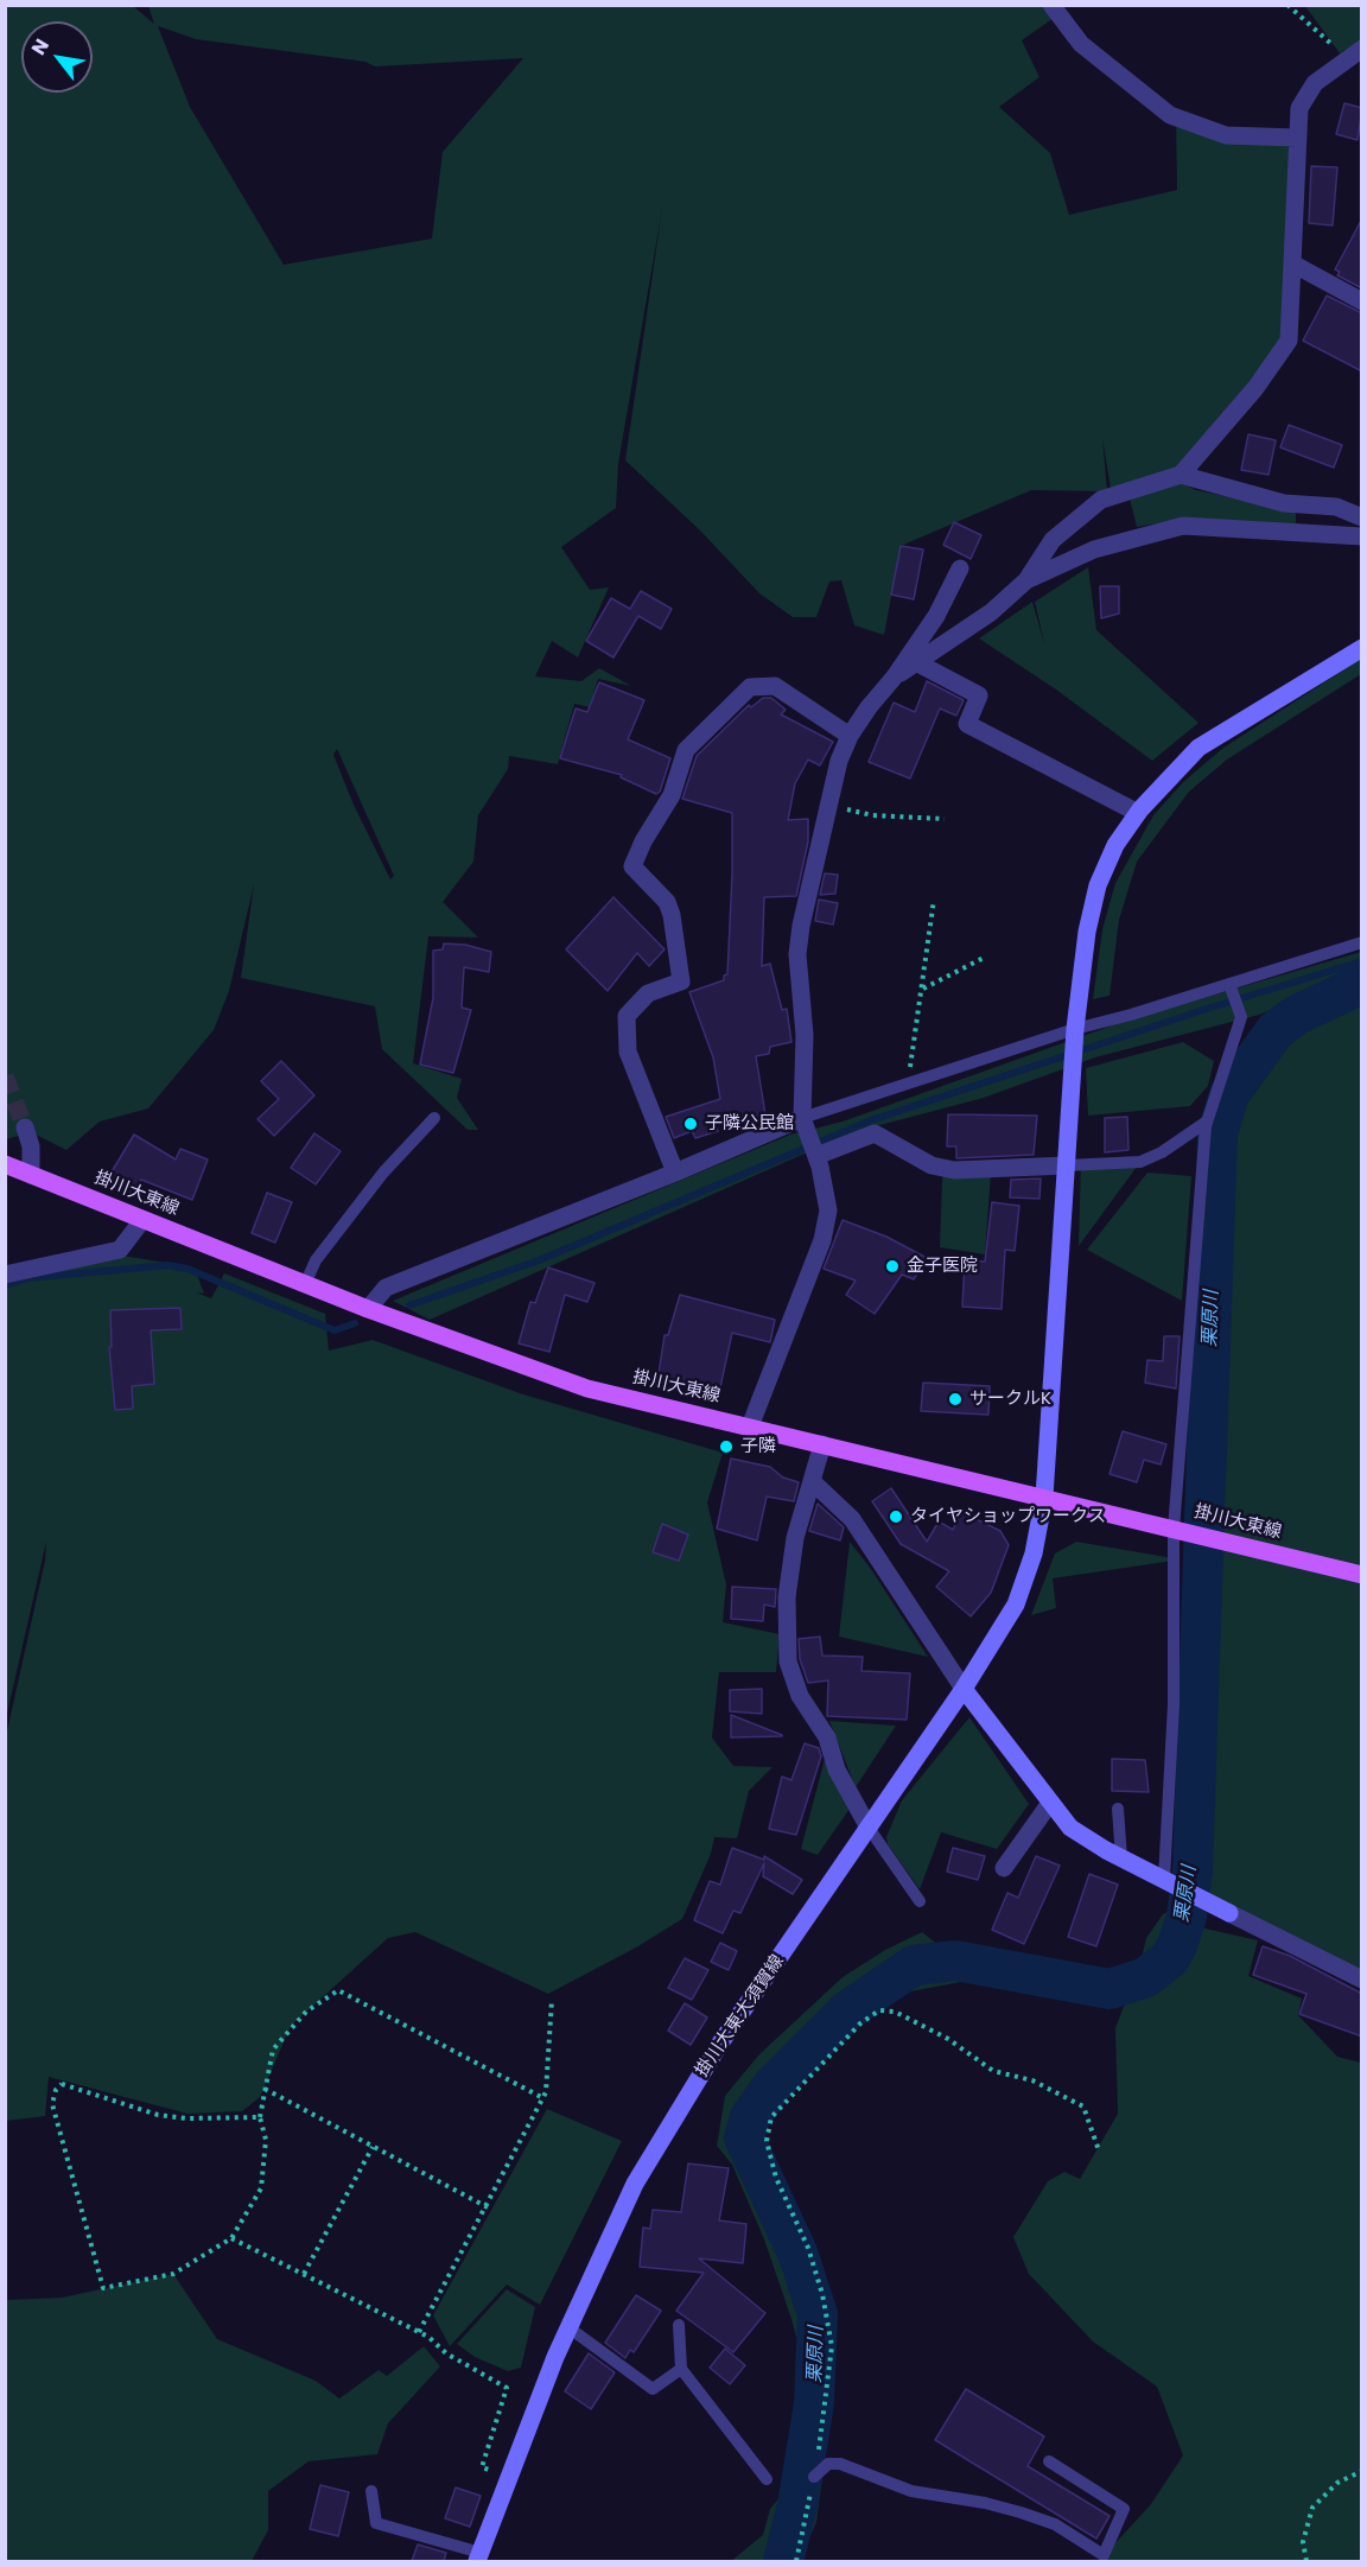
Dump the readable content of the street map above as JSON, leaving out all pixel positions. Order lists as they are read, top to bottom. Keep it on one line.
{"streets":{"main road":["掛川大東線"],"street":["掛川大東大須賀線"]},"crossings":[["掛川大東線","掛川大東大須賀線"]],"water":["栗原川"],"places":["子隣公民館","金子医院","サークルK","子隣","タイヤショップワークス"],"north":"top left"}
